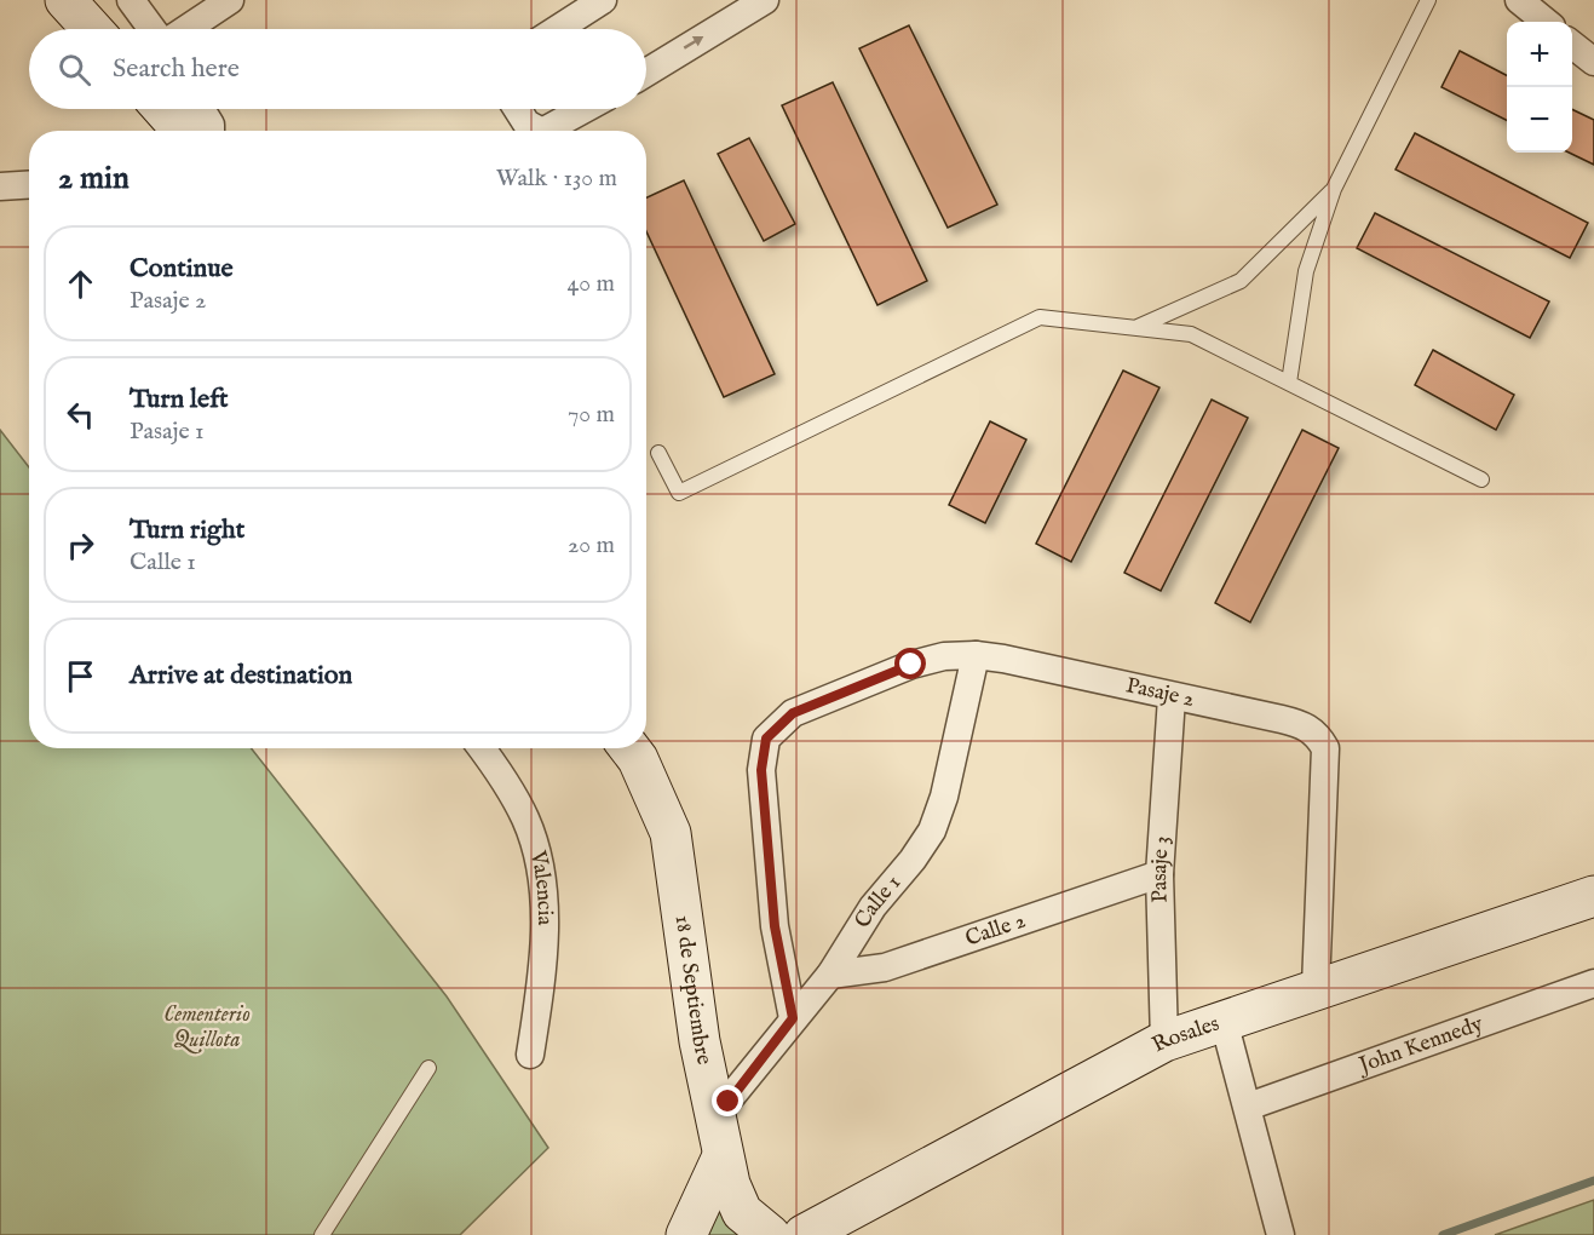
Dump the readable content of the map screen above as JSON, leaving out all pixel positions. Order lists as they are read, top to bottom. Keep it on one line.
{"streets":{"street":["Pasaje 2","Pasaje 3","Valencia","Calle 1","Calle 2","18 de Septiembre","Rosales","John Kennedy"]},"crossings":[["Pasaje 2","Pasaje 3"],["Pasaje 2","Calle 1"],["Pasaje 2","Rosales"],["Pasaje 3","Calle 2"],["Pasaje 3","Rosales"],["Calle 1","Calle 2"],["Calle 1","18 de Septiembre"]],"parks":["Cementerio Quillota"],"page":{"map_buttons":["+","−"],"search":"Search here","heading":["2 min","Walk · 130 m"],"list":[["Continue","Pasaje 2","40 m"],["Turn left","Pasaje 1","70 m"],["Turn right","Calle 1","20 m"],"Arrive at destination"]}}
